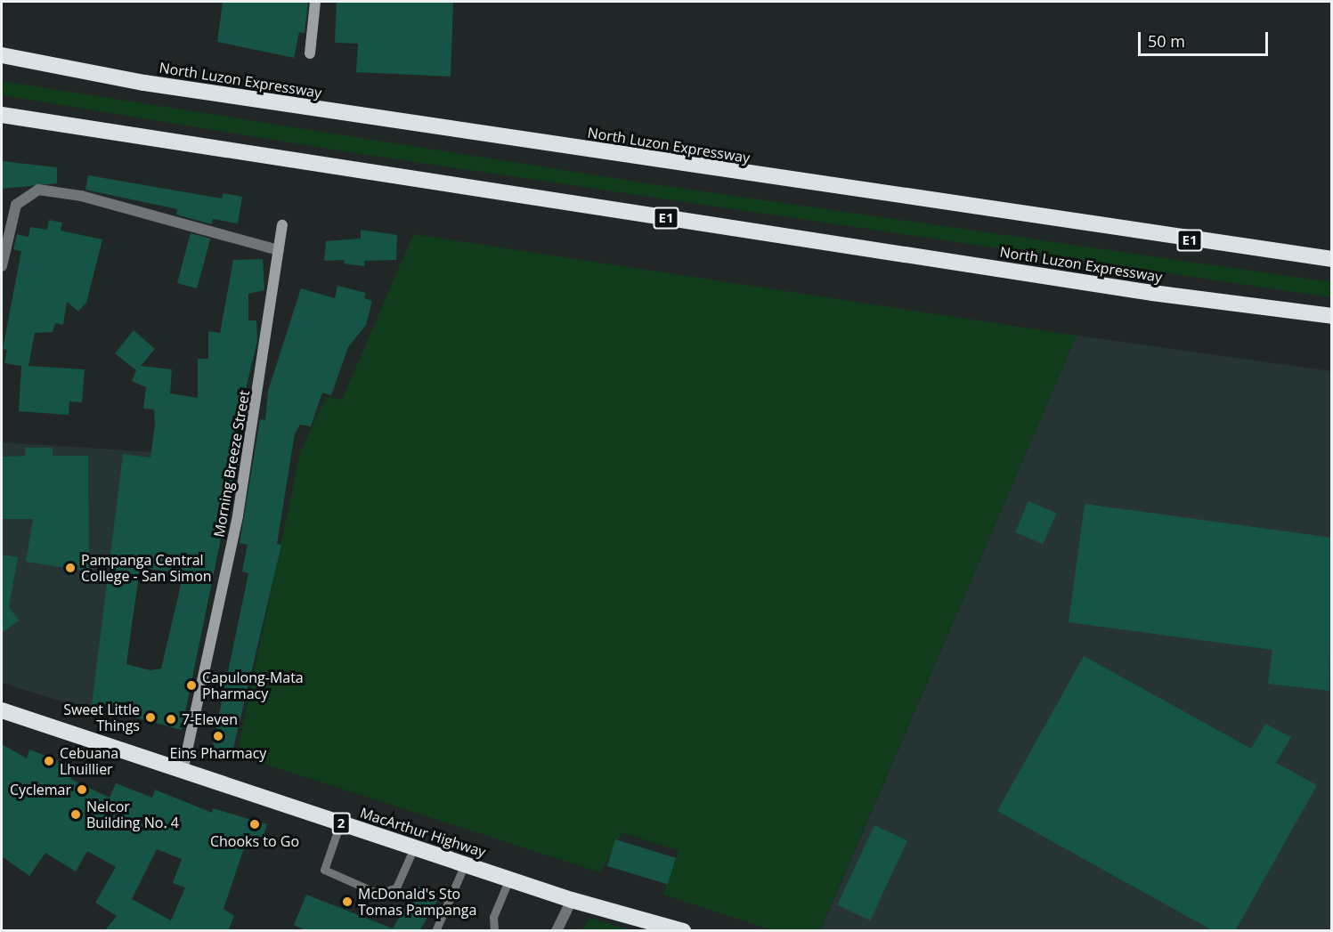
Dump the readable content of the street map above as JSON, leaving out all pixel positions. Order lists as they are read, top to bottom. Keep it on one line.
{"streets":{"highway":["North Luzon Expressway","E1","2","MacArthur Highway"],"main road":["Morning Breeze Street"]},"crossings":[["Morning Breeze Street","MacArthur Highway"]],"places":["Pampanga Central College - San Simon","Capulong-Mata Pharmacy","Sweet Little Things","7-Eleven","Eins Pharmacy","Cebuana Lhuillier","Cyclemar","Nelcor Building No. 4","Chooks to Go","McDonald's Sto Tomas Pampanga"],"scale_bar":"50 m"}
